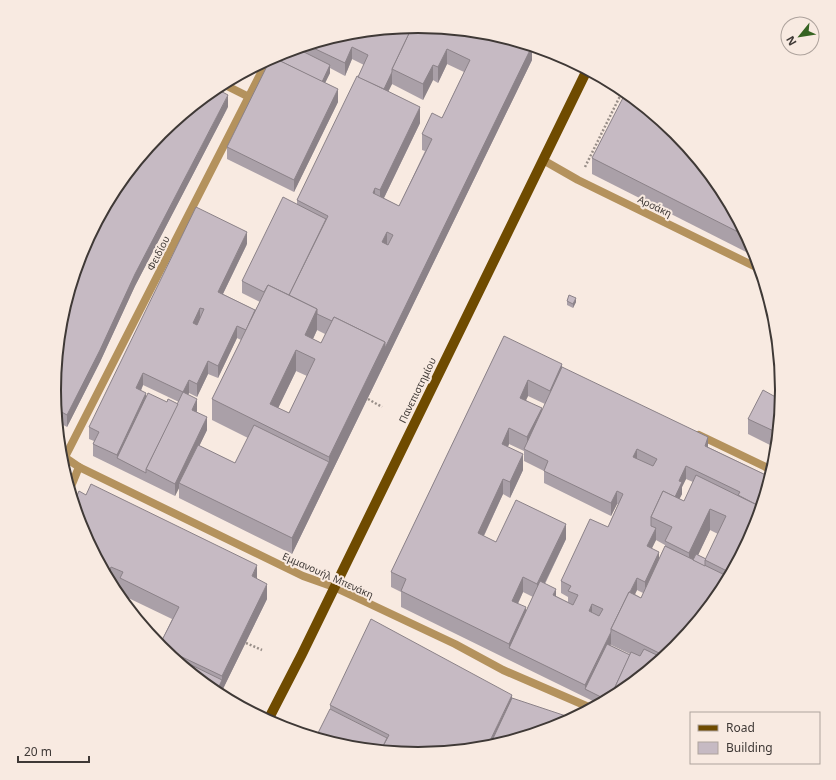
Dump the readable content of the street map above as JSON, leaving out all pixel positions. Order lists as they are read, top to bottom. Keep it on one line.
{"streets":{"main road":["Πανεπιστημίου"],"street":["Αρσάκη","Φειδίου","Εμμανουήλ Μπενάκη"]},"crossings":[["Αρσάκη","Πανεπιστημίου"],["Πανεπιστημίου","Εμμανουήλ Μπενάκη"]],"legend":["Road","Building"],"scale_bar":"20 m","north":"bottom left"}
